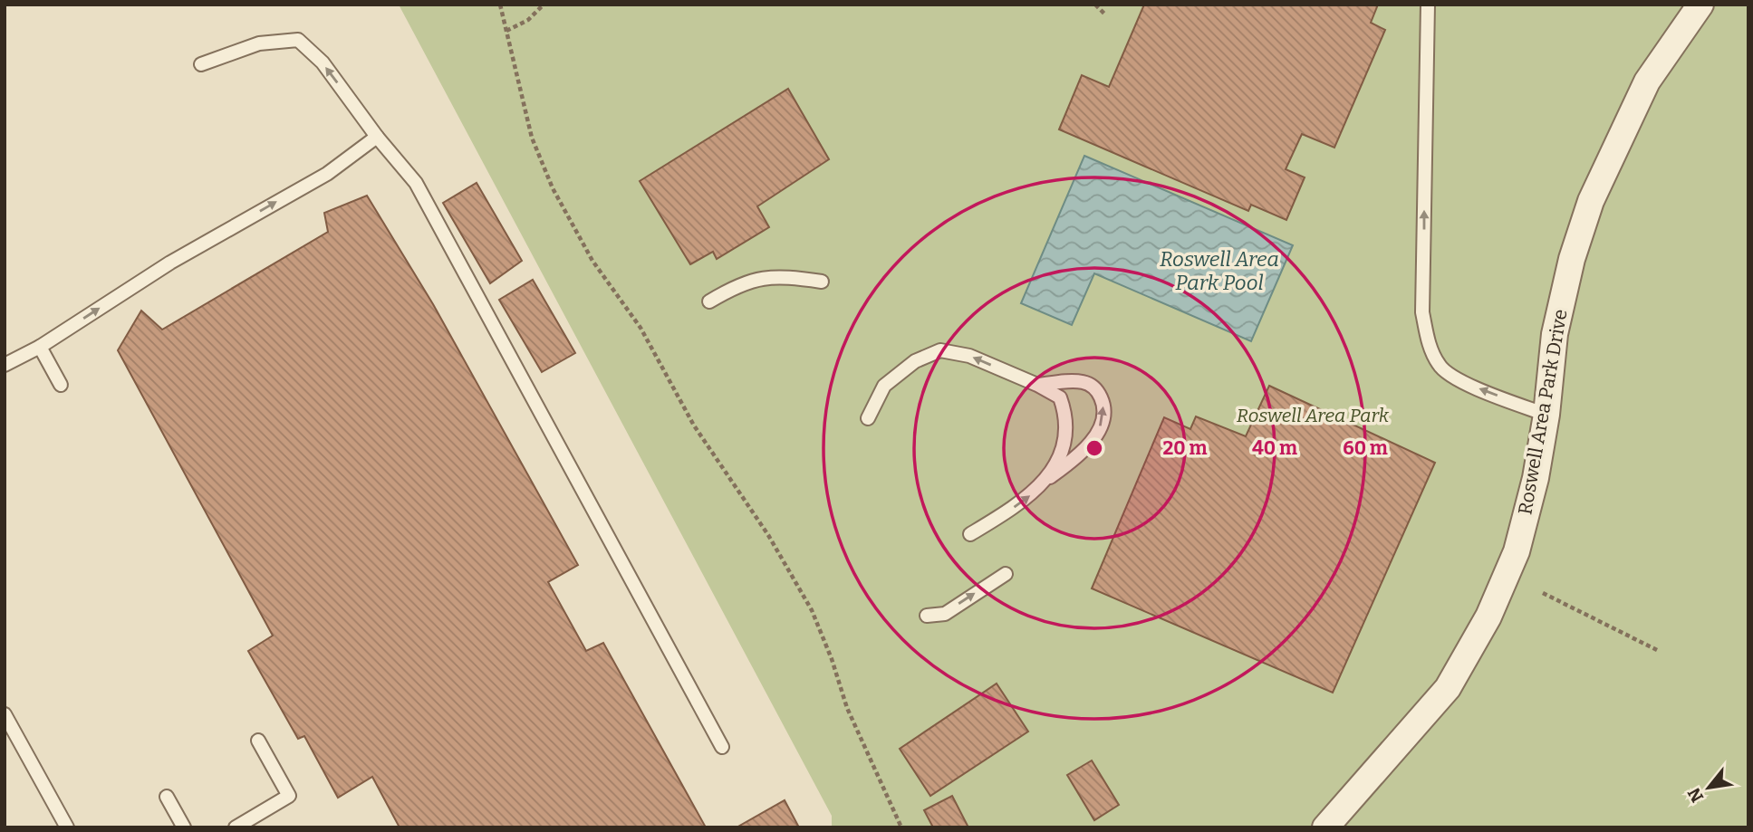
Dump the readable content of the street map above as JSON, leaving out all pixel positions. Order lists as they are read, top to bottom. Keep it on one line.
{"streets":{"street":["Roswell Area Park Drive"]},"water":["Roswell Area Park Pool"],"parks":["Roswell Area Park"],"north":"bottom left","rings":["20 m","40 m","60 m"]}
